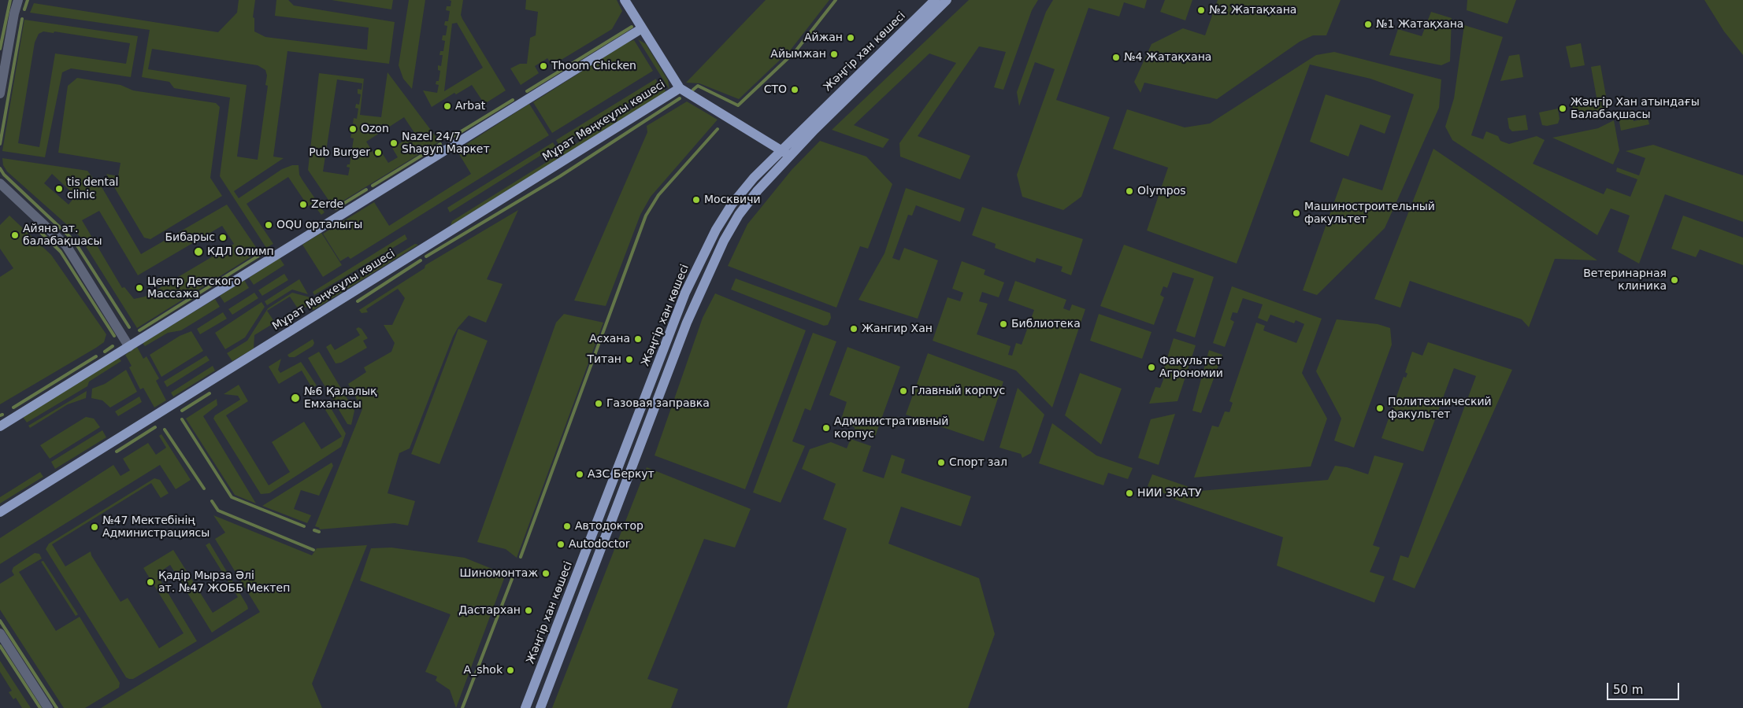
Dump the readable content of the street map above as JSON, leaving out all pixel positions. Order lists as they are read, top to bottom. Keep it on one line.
{"streets":{"main road":["Жәңгір хан көшесі","Мұрат Мөңкеұлы көшесі"]},"places":["№2 Жатақхана","№1 Жатақхана","Айжан","Айымжан","№4 Жатақхана","Thoom Chicken","СТО","Arbat","Жәңгір Хан атындағы Балабақшасы","Ozon","Nazel 24/7 Shagyn Маркет","Pub Burger","tis dental clinic","Olympos","Москвичи","Zerde","Машиностроительный факультет","OQU орталыгы","Айяна ат. балабақшасы","Бибарыс","КДЛ Олимп","Ветеринарная клиника","Центр Детского Массажа","Библиотека","Жангир Хан","Асхана","Титан","Факультет Агрономии","Главный корпус","№6 Қалалық Емханасы","Газовая заправка","Политехнический факультет","Административный корпус","Спорт зал","АЗС Беркут","НИИ ЗКАТУ","Автодоктор","№47 Мектебінің Администрациясы","Autodoctor","Шиномонтаж","Қадір Мырза Әлі ат. №47 ЖОББ Мектеп","Дастархан","A_shok"],"scale_bar":"50 m"}
